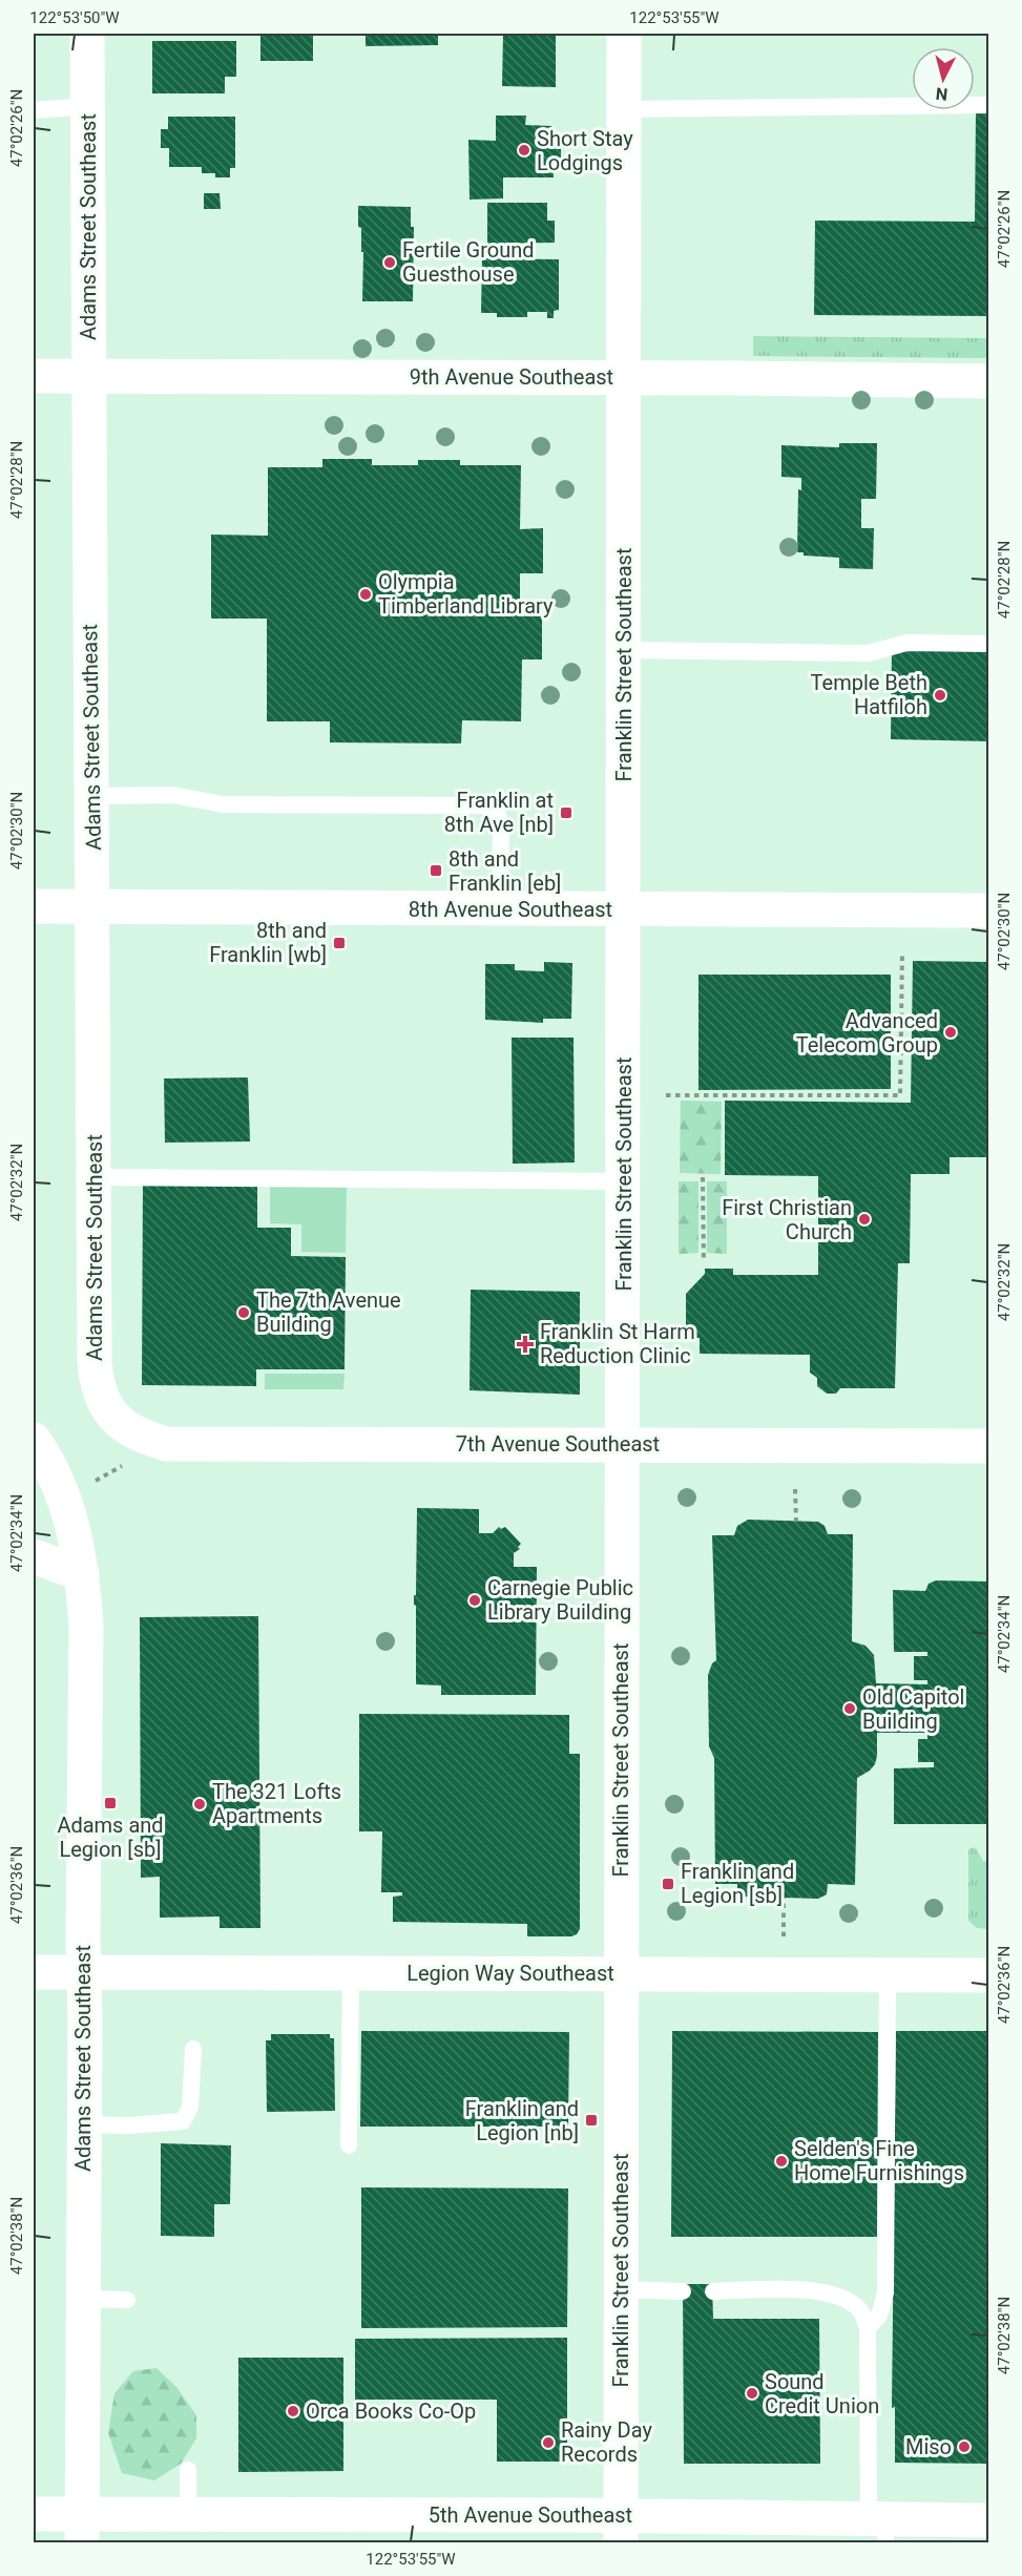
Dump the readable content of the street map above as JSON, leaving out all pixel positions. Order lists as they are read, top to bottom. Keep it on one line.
{"streets":{"street":["Adams Street Southeast","9th Avenue Southeast","Franklin Street Southeast","8th Avenue Southeast","7th Avenue Southeast","Legion Way Southeast","5th Avenue Southeast"]},"crossings":[["Adams Street Southeast","9th Avenue Southeast"],["Adams Street Southeast","8th Avenue Southeast"],["Adams Street Southeast","7th Avenue Southeast"],["Adams Street Southeast","Legion Way Southeast"],["Adams Street Southeast","5th Avenue Southeast"],["9th Avenue Southeast","Franklin Street Southeast"],["Franklin Street Southeast","8th Avenue Southeast"],["Franklin Street Southeast","7th Avenue Southeast"],["Franklin Street Southeast","Legion Way Southeast"],["Franklin Street Southeast","5th Avenue Southeast"]],"places":{"other":["Short Stay Lodgings","Fertile Ground Guesthouse","Olympia Timberland Library","Temple Beth Hatfiloh","Advanced Telecom Group","First Christian Church","The 7th Avenue Building","Carnegie Public Library Building","Old Capitol Building","The 321 Lofts Apartments","Selden's Fine Home Furnishings","Sound Credit Union","Orca Books Co-Op","Rainy Day Records","Miso"],"transit":["Franklin at 8th Ave [nb]","8th and Franklin [eb]","8th and Franklin [wb]","Adams and Legion [sb]","Franklin and Legion [sb]","Franklin and Legion [nb]"],"health":["Franklin St Harm Reduction Clinic"]},"north":"bottom","coordinates":["122°53'50\"W","122°53'55\"W","47°02'26\"N","47°02'28\"N","47°02'30\"N","47°02'32\"N","47°02'34\"N","47°02'36\"N","47°02'38\"N"]}
